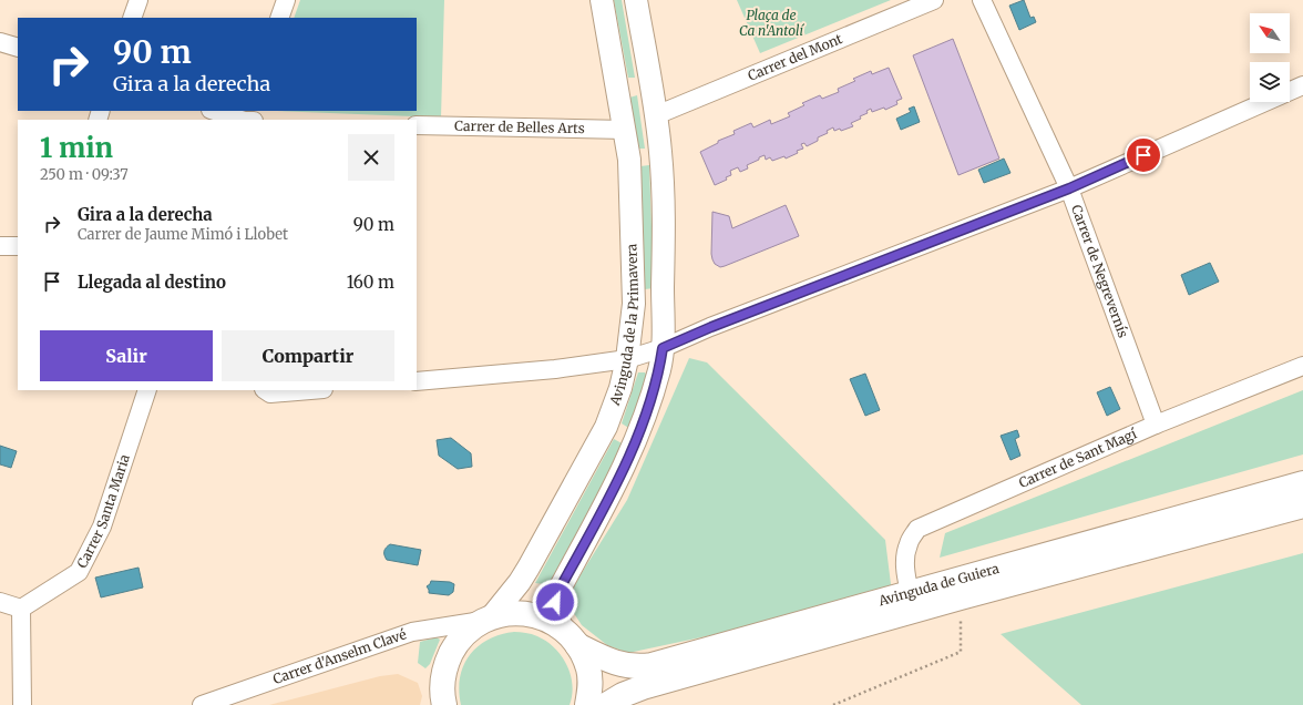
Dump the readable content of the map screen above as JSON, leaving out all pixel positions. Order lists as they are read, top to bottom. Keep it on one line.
{"streets":{"main road":["Avinguda de Guiera"],"street":["Carrer del Mont","Carrer de Belles Arts","Carrer de Negrevernís","Avinguda de la Primavera","Carrer de Sant Magí","Carrer Santa Maria","Carrer d'Anselm Clavé"]},"crossings":[["Carrer de Belles Arts","Avinguda de la Primavera"],["Carrer de Negrevernís","Carrer de Sant Magí"],["Avinguda de la Primavera","Avinguda de Guiera"],["Avinguda de la Primavera","Carrer d'Anselm Clavé"],["Carrer de Sant Magí","Avinguda de Guiera"],["Avinguda de Guiera","Carrer d'Anselm Clavé"]],"parks":["Plaça de Ca n'Antolí"],"north":"top left","page":{"turn":["90 m","Gira a la derecha"],"heading":["1 min","250 m · 09:37"],"list":[{"name":"Gira a la derecha","note":"Carrer de Jaume Mimó i Llobet","value":"90 m"},{"name":"Llegada al destino","value":"160 m"}],"buttons":["Salir","Compartir"]}}
